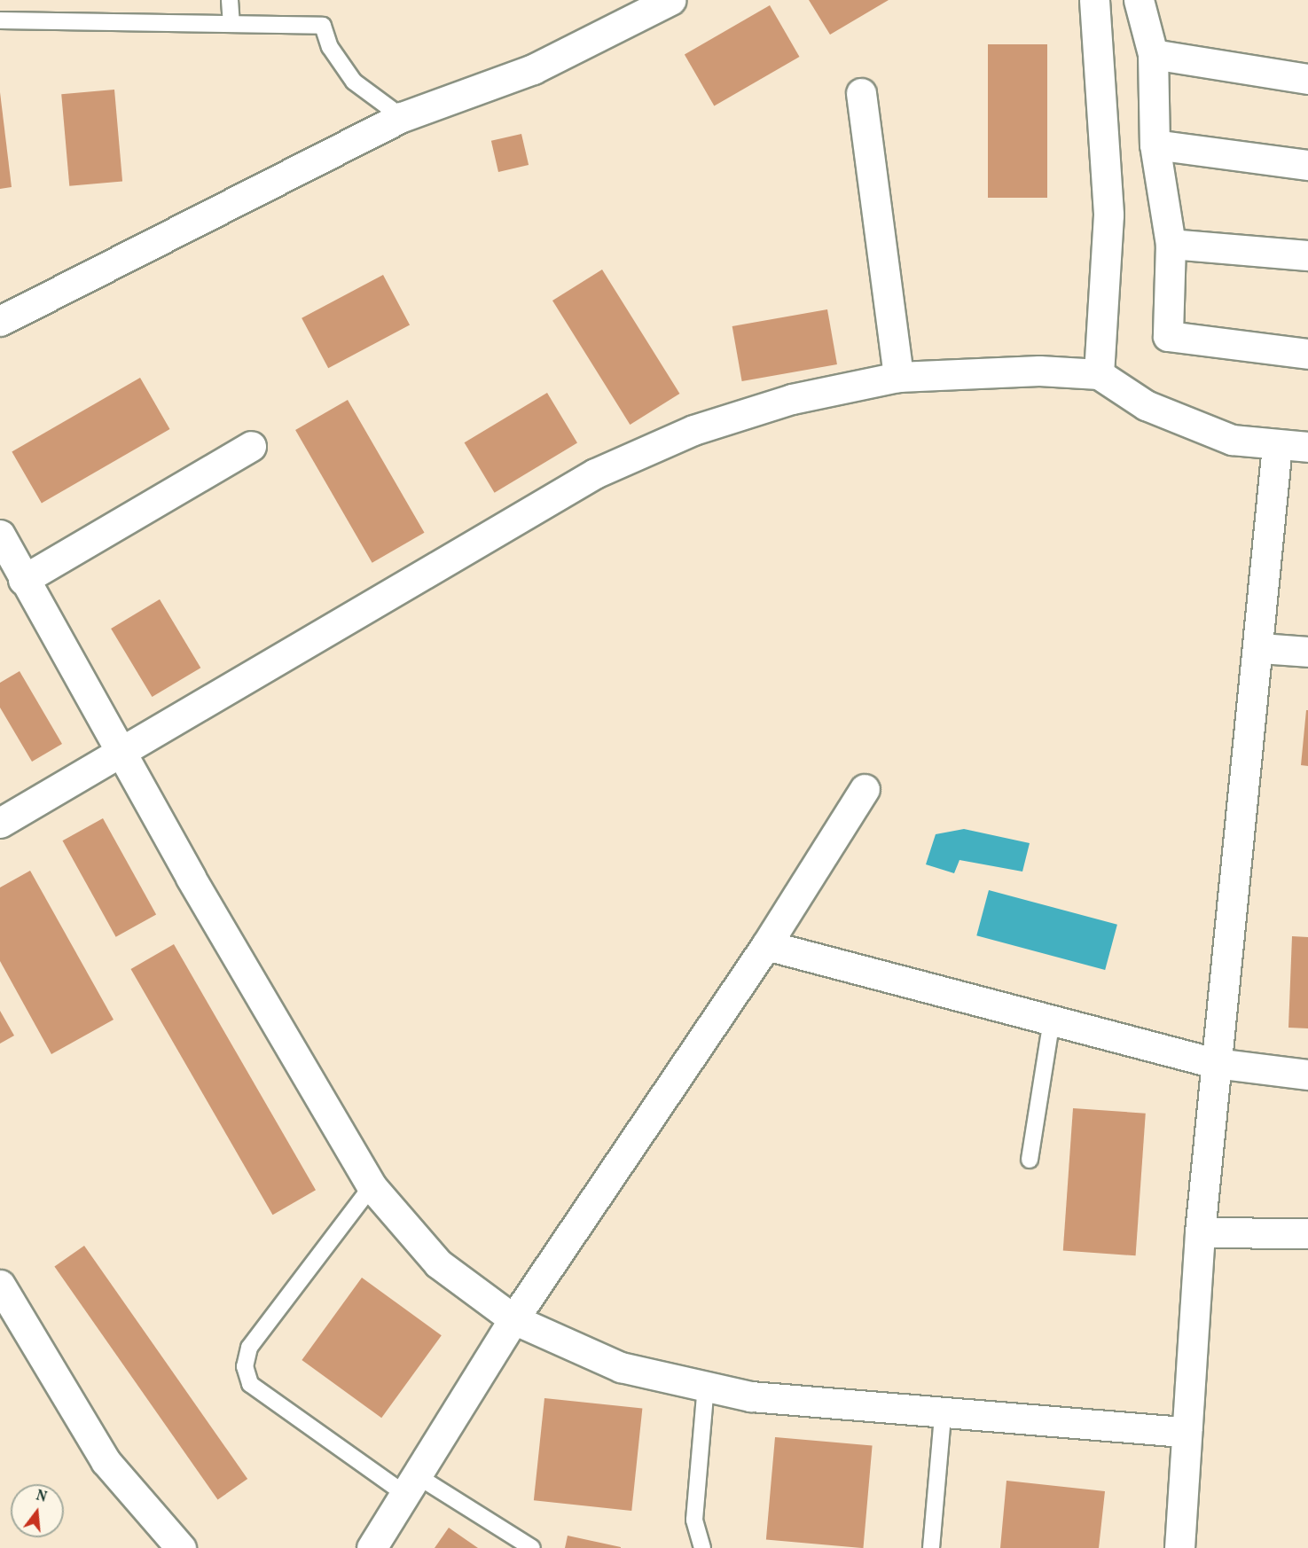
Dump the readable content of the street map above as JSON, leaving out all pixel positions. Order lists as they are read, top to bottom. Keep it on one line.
{"north":"top"}
